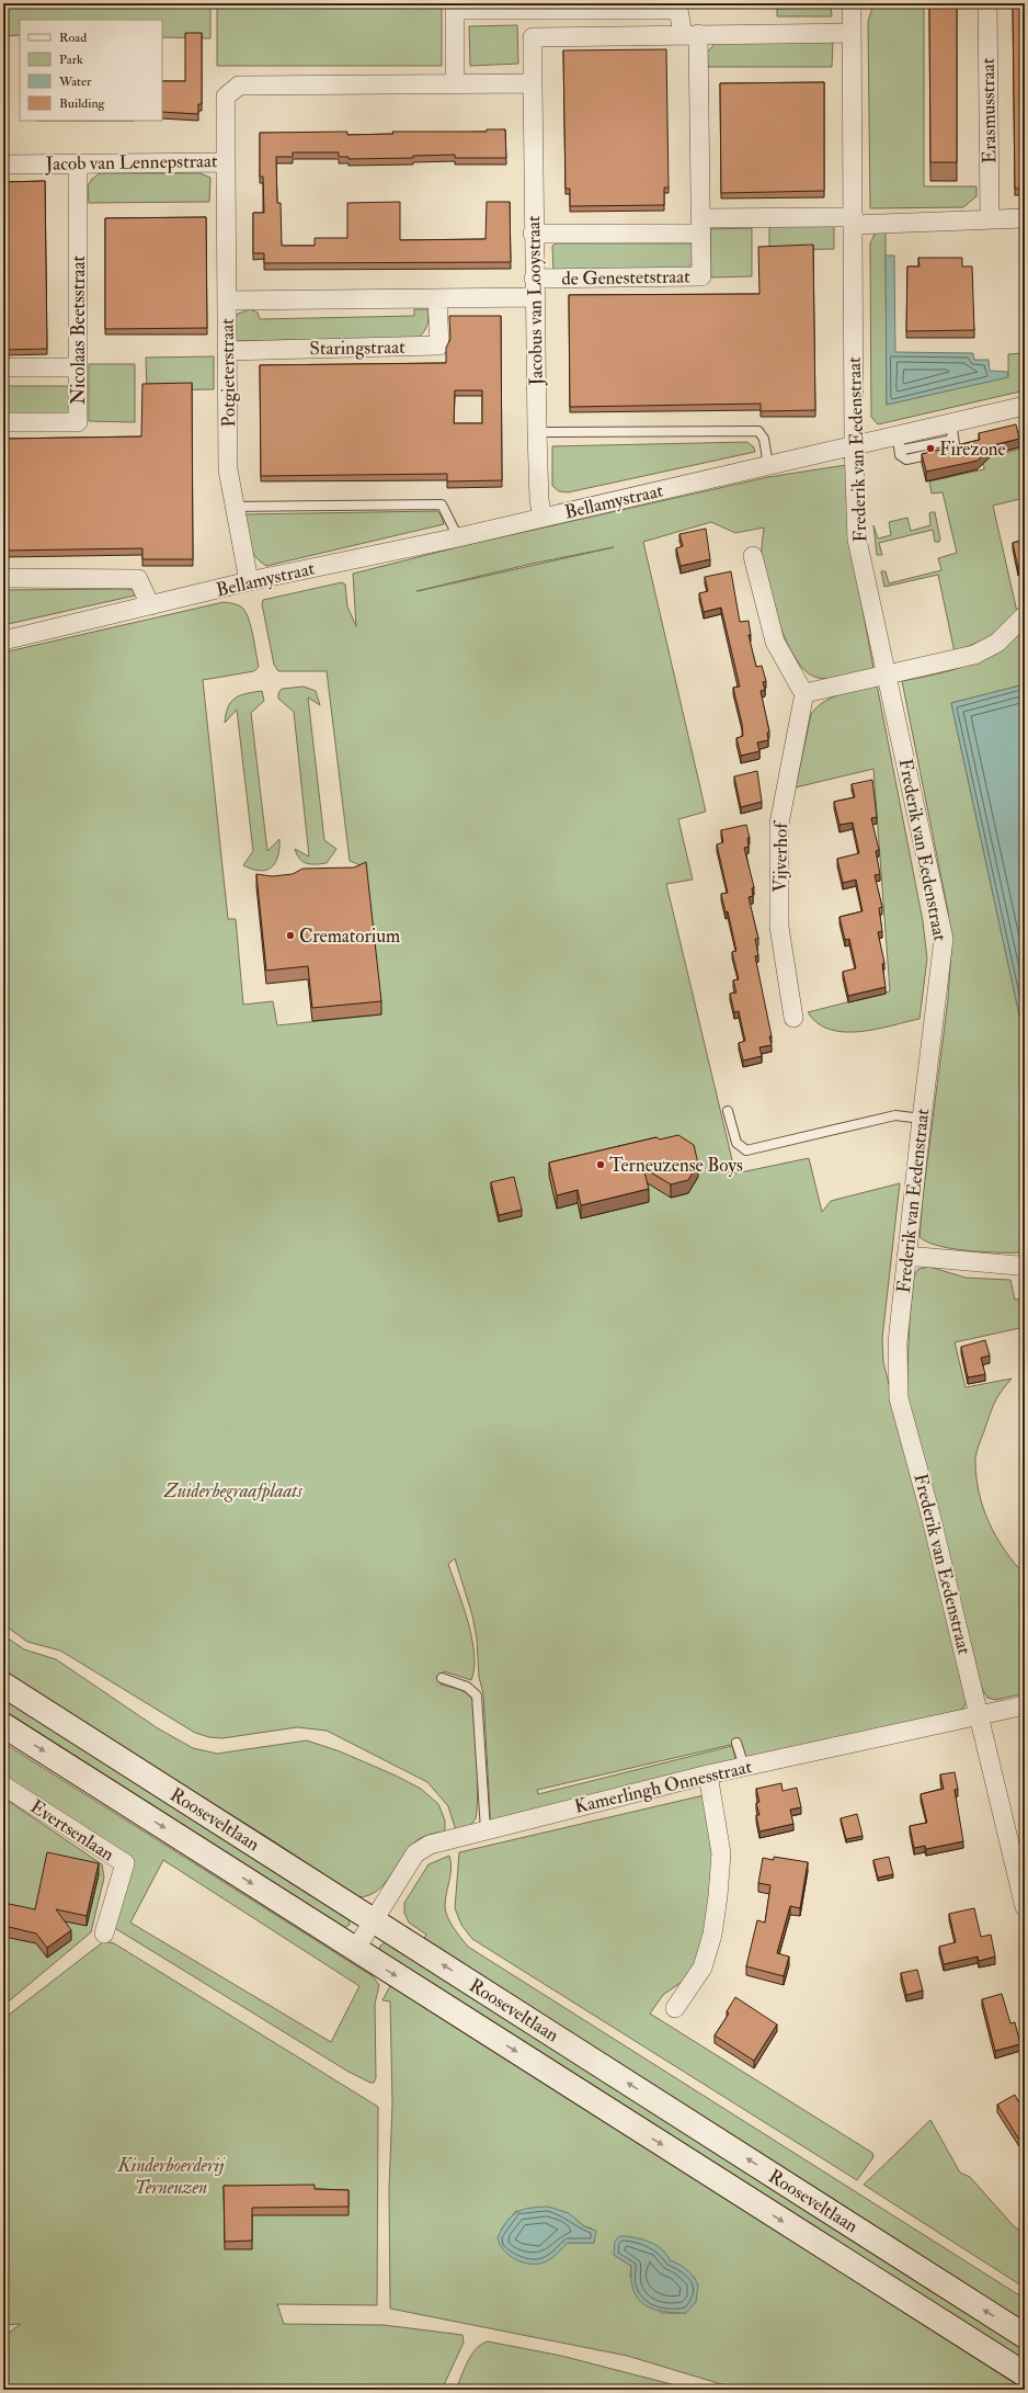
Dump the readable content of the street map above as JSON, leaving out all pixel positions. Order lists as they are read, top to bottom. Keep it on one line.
{"streets":{"main road":["Rooseveltlaan"],"street":["Erasmusstraat","Jacob van Lennepstraat","de Genestetstraat","Jacobus van Looystraat","Nicolaas Beetsstraat","Staringstraat","Potgieterstraat","Frederik van Eedenstraat","Bellamystraat","Vijverhof","Kamerlingh Onnesstraat","Evertsenlaan"]},"crossings":[["Jacob van Lennepstraat","Jacobus van Looystraat"],["Jacob van Lennepstraat","Nicolaas Beetsstraat"],["Jacob van Lennepstraat","Potgieterstraat"],["de Genestetstraat","Jacobus van Looystraat"],["Jacobus van Looystraat","Bellamystraat"],["Staringstraat","Potgieterstraat"],["Potgieterstraat","Bellamystraat"],["Frederik van Eedenstraat","Bellamystraat"],["Frederik van Eedenstraat","Kamerlingh Onnesstraat"],["Kamerlingh Onnesstraat","Rooseveltlaan"]],"parks":["Zuiderbegraafplaats","Kinderboerderij Terneuzen"],"places":["Firezone","Crematorium","Terneuzense Boys"],"legend":["Road","Park","Water","Building"]}
